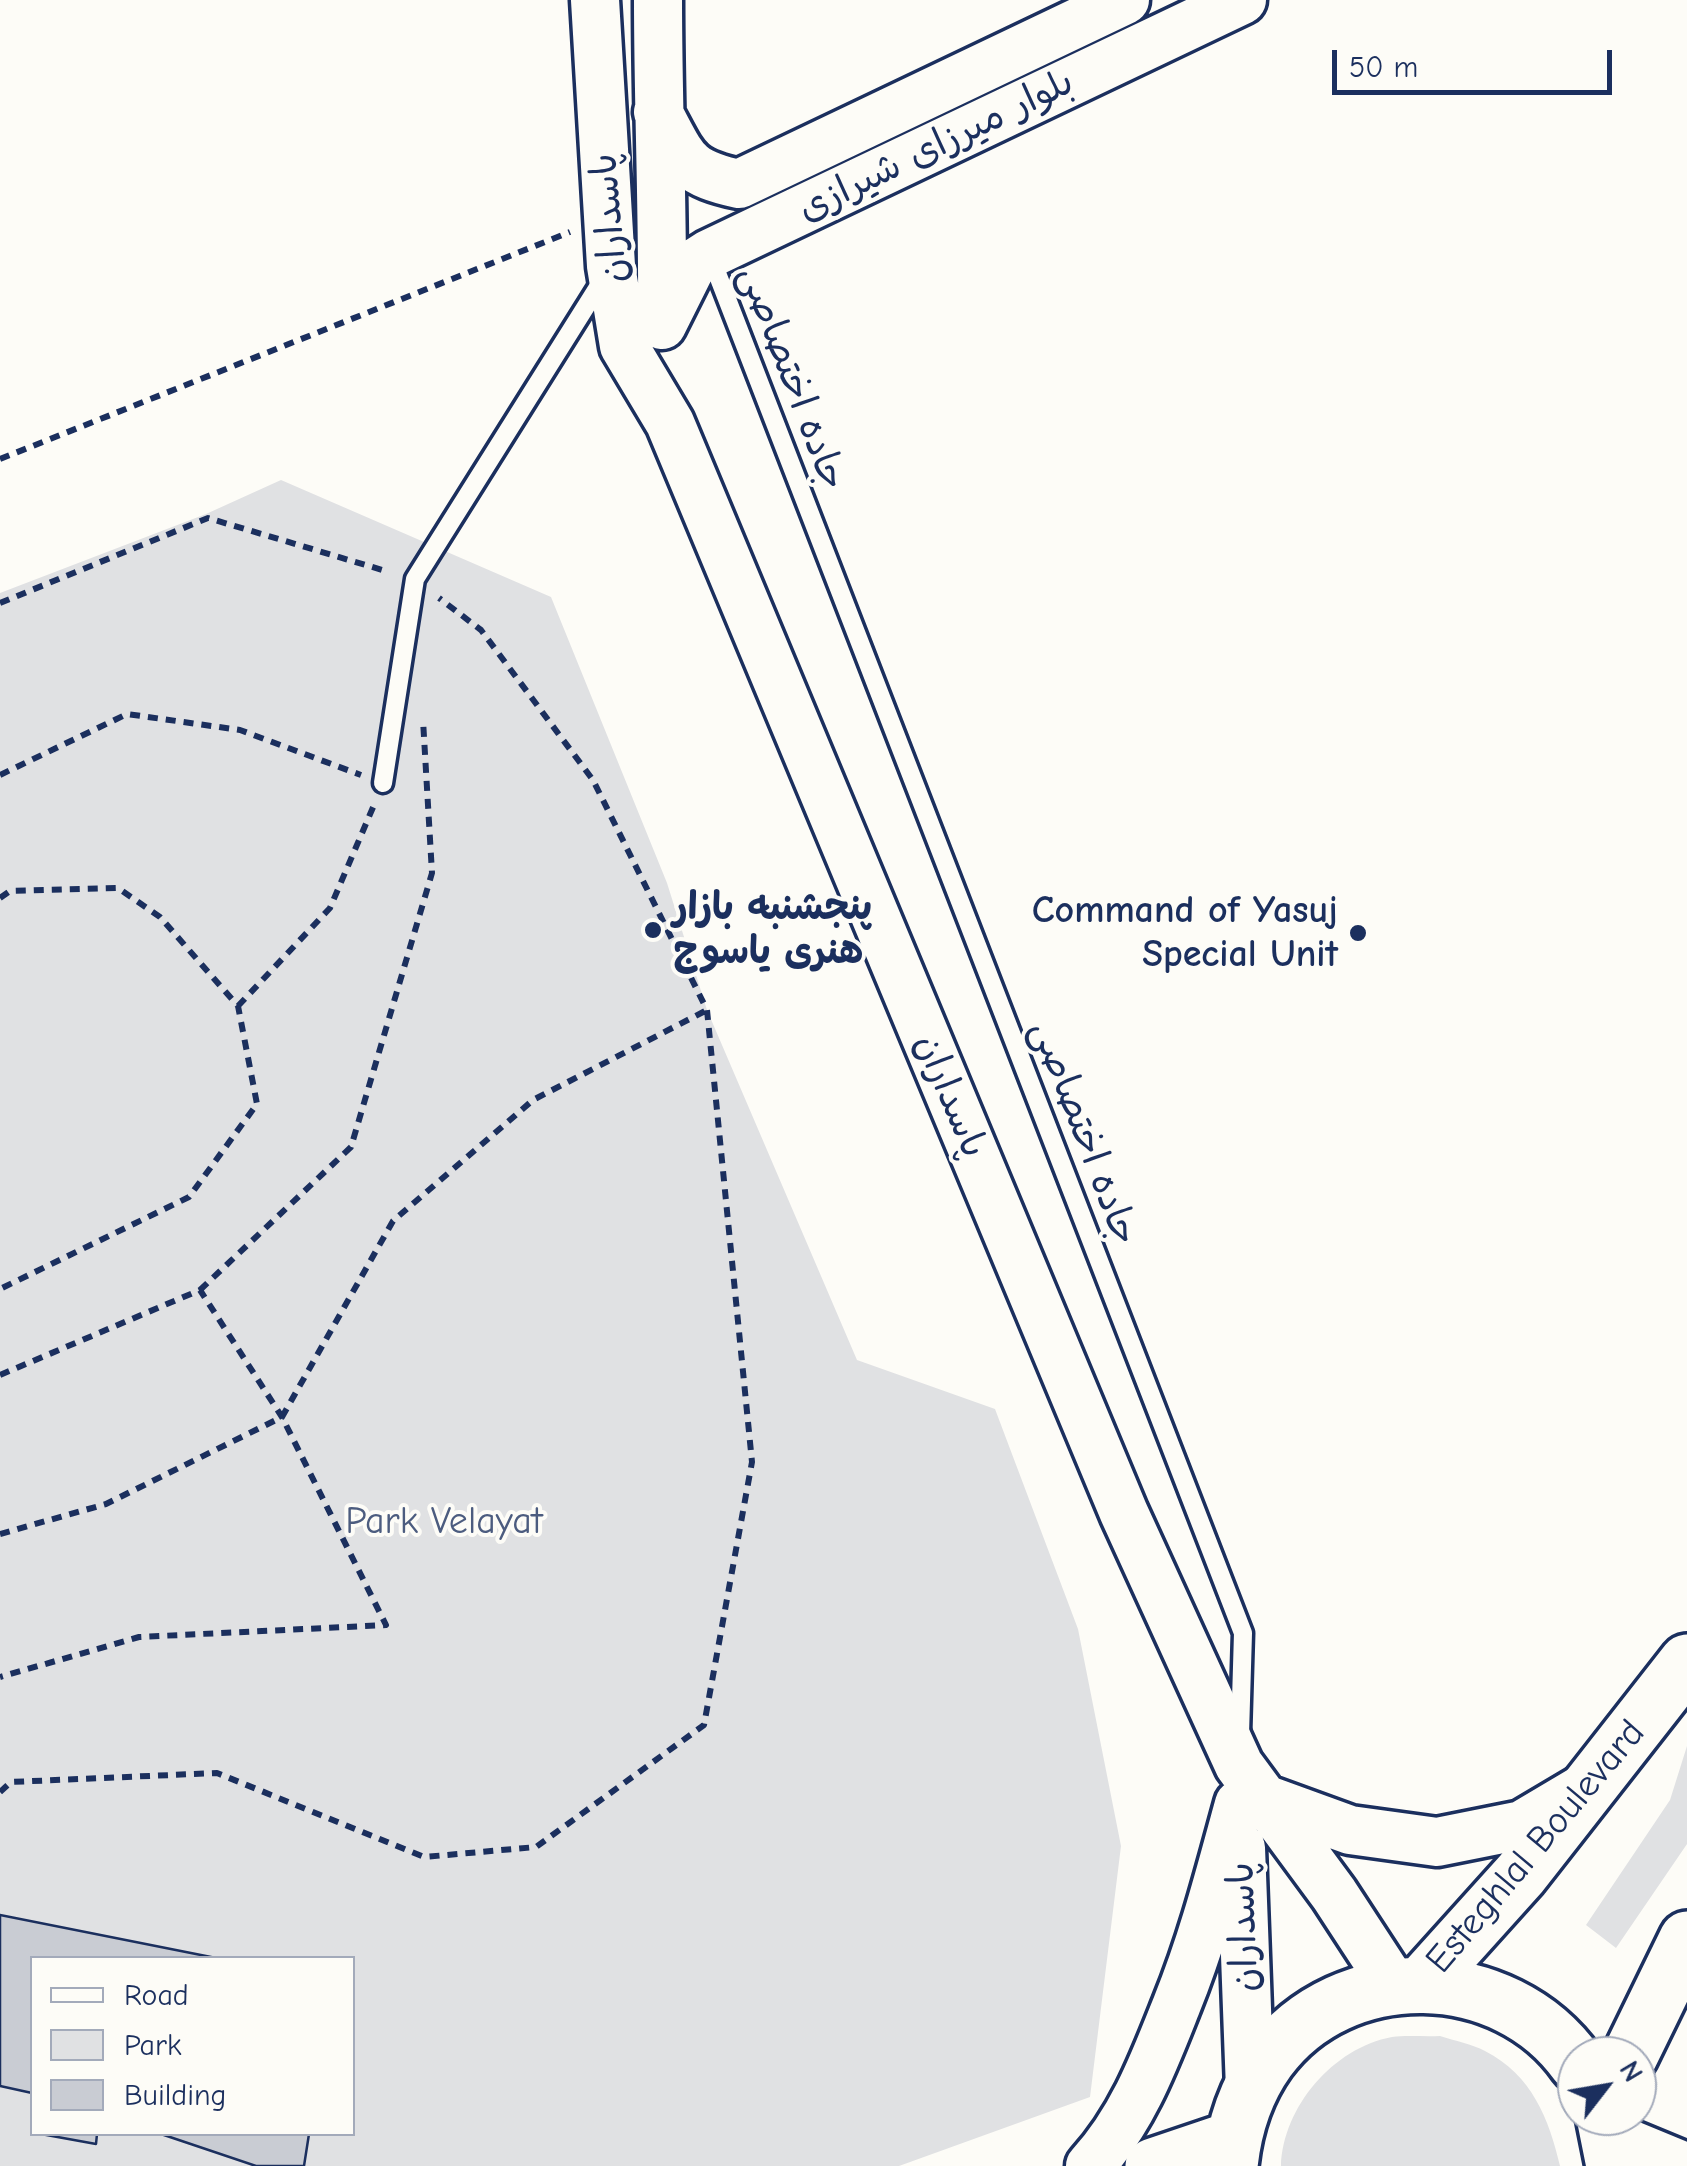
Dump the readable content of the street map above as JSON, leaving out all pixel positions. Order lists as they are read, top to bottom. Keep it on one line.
{"streets":{"main road":["بلوار میرزای شیرازی","پاسداران","Esteghlal Boulevard"],"lane":["جاده اختصاصی"]},"crossings":[["بلوار میرزای شیرازی","پاسداران"],["بلوار میرزای شیرازی","جاده اختصاصی"],["پاسداران","جاده اختصاصی"],["پاسداران","Esteghlal Boulevard"]],"parks":["Park Velayat"],"places":["پنجشنبه بازار هنری یاسوج","Command of Yasuj Special Unit"],"legend":["Road","Park","Building"],"scale_bar":"50 m","north":"top right"}
